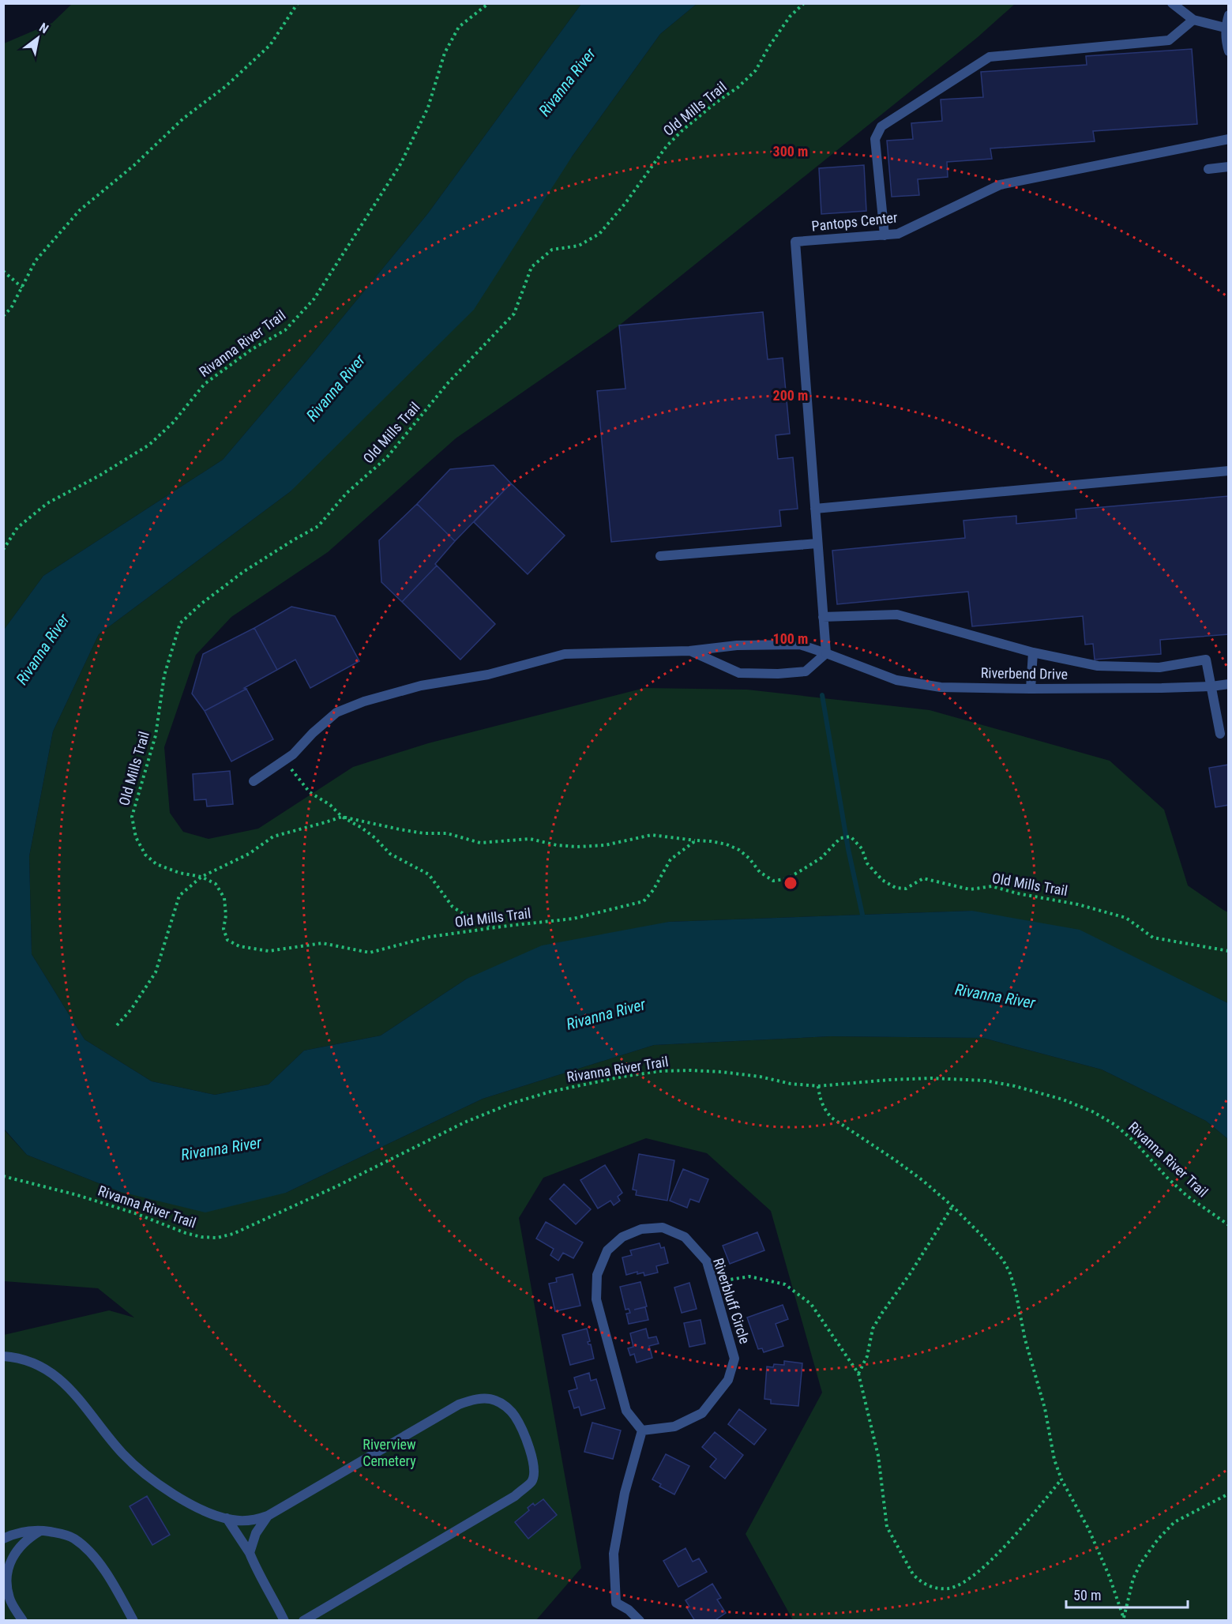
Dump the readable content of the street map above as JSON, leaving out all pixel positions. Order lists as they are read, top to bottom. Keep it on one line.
{"streets":{"street":["Pantops Center","Riverbend Drive","Riverbluff Circle"],"path":["Old Mills Trail","Rivanna River Trail"]},"crossings":[["Pantops Center","Riverbend Drive"]],"water":["Rivanna River"],"parks":["Riverview Cemetery"],"scale_bar":"50 m","north":"top right","rings":["300 m","200 m","100 m"]}
